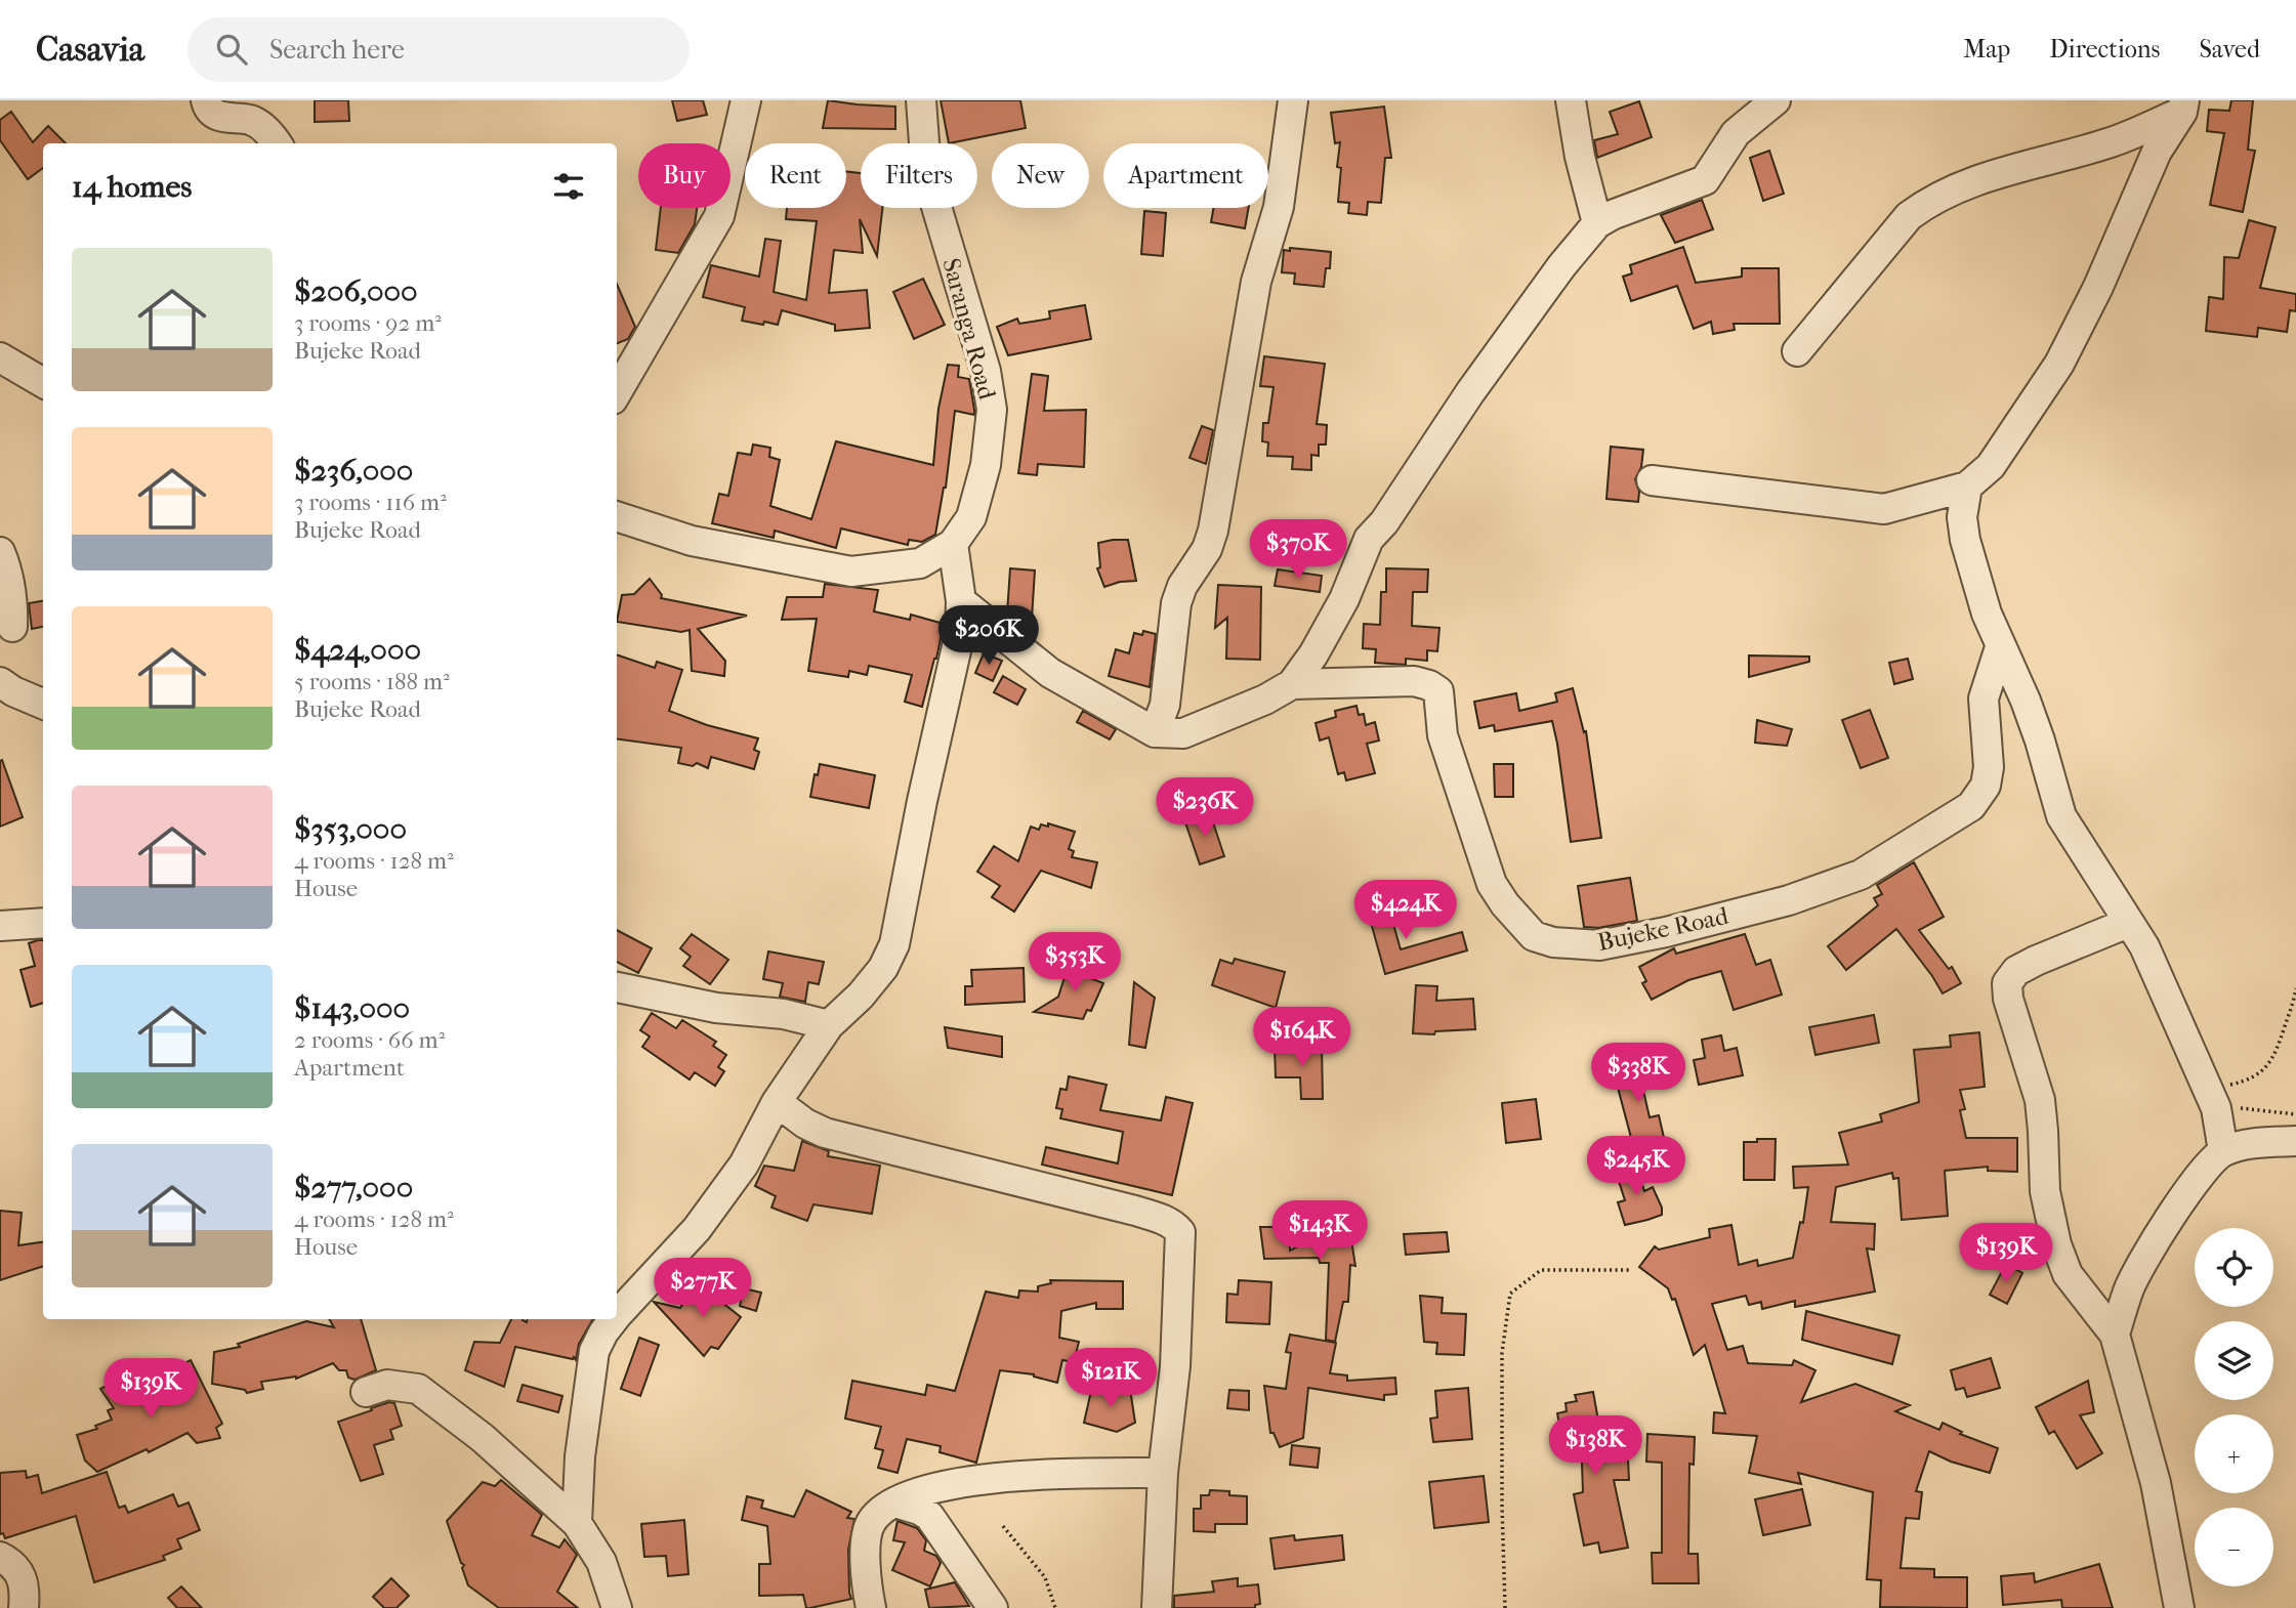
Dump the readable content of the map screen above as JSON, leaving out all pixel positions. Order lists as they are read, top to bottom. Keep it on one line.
{"streets":{"street":["Saranga Road","Bujeke Road"]},"page":{"header":"Casavia","search":"Search here","nav":["Map","Directions","Saved"],"chip":["Buy","Rent","Filters","New","Apartment"],"heading":"14 homes","list":[{"name":"$206,000","note":"3 rooms · 92 m² · Bujeke Road"},{"name":"$236,000","note":"3 rooms · 116 m² · Bujeke Road"},{"name":"$424,000","note":"5 rooms · 188 m² · Bujeke Road"},{"name":"$353,000","note":"4 rooms · 128 m² · House"},{"name":"$143,000","note":"2 rooms · 66 m² · Apartment"},{"name":"$277,000","note":"4 rooms · 128 m² · House"}],"price":["$370K","$206K","$236K","$424K","$353K","$164K","$338K","$245K","$143K","$139K","$277K","$121K","$139K","$138K"],"map_buttons":["+","−"]}}
